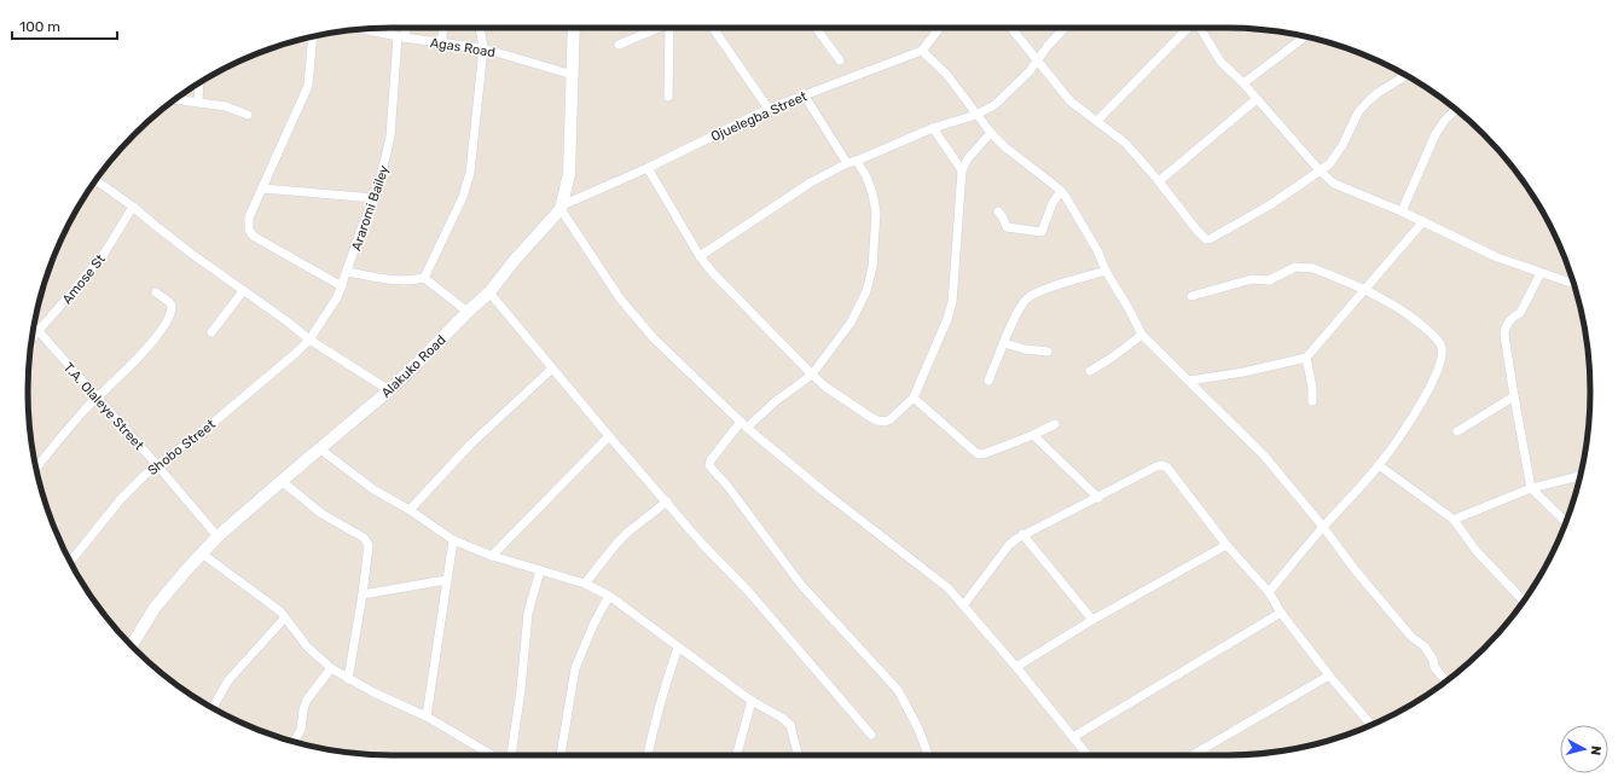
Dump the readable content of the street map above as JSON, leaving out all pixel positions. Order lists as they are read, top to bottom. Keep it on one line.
{"streets":{"main road":["Alakuko Road"],"street":["Agas Road","Ojuelegba Street","Araromi Bailey","Amose St","T.A. Olaleye Street","Shobo Street"]},"crossings":[["Agas Road","Araromi Bailey"],["Agas Road","Alakuko Road"],["Ojuelegba Street","Alakuko Road"],["Araromi Bailey","Shobo Street"],["Amose St","T.A. Olaleye Street"],["Alakuko Road","T.A. Olaleye Street"],["T.A. Olaleye Street","Shobo Street"]],"scale_bar":"100 m","north":"right"}
